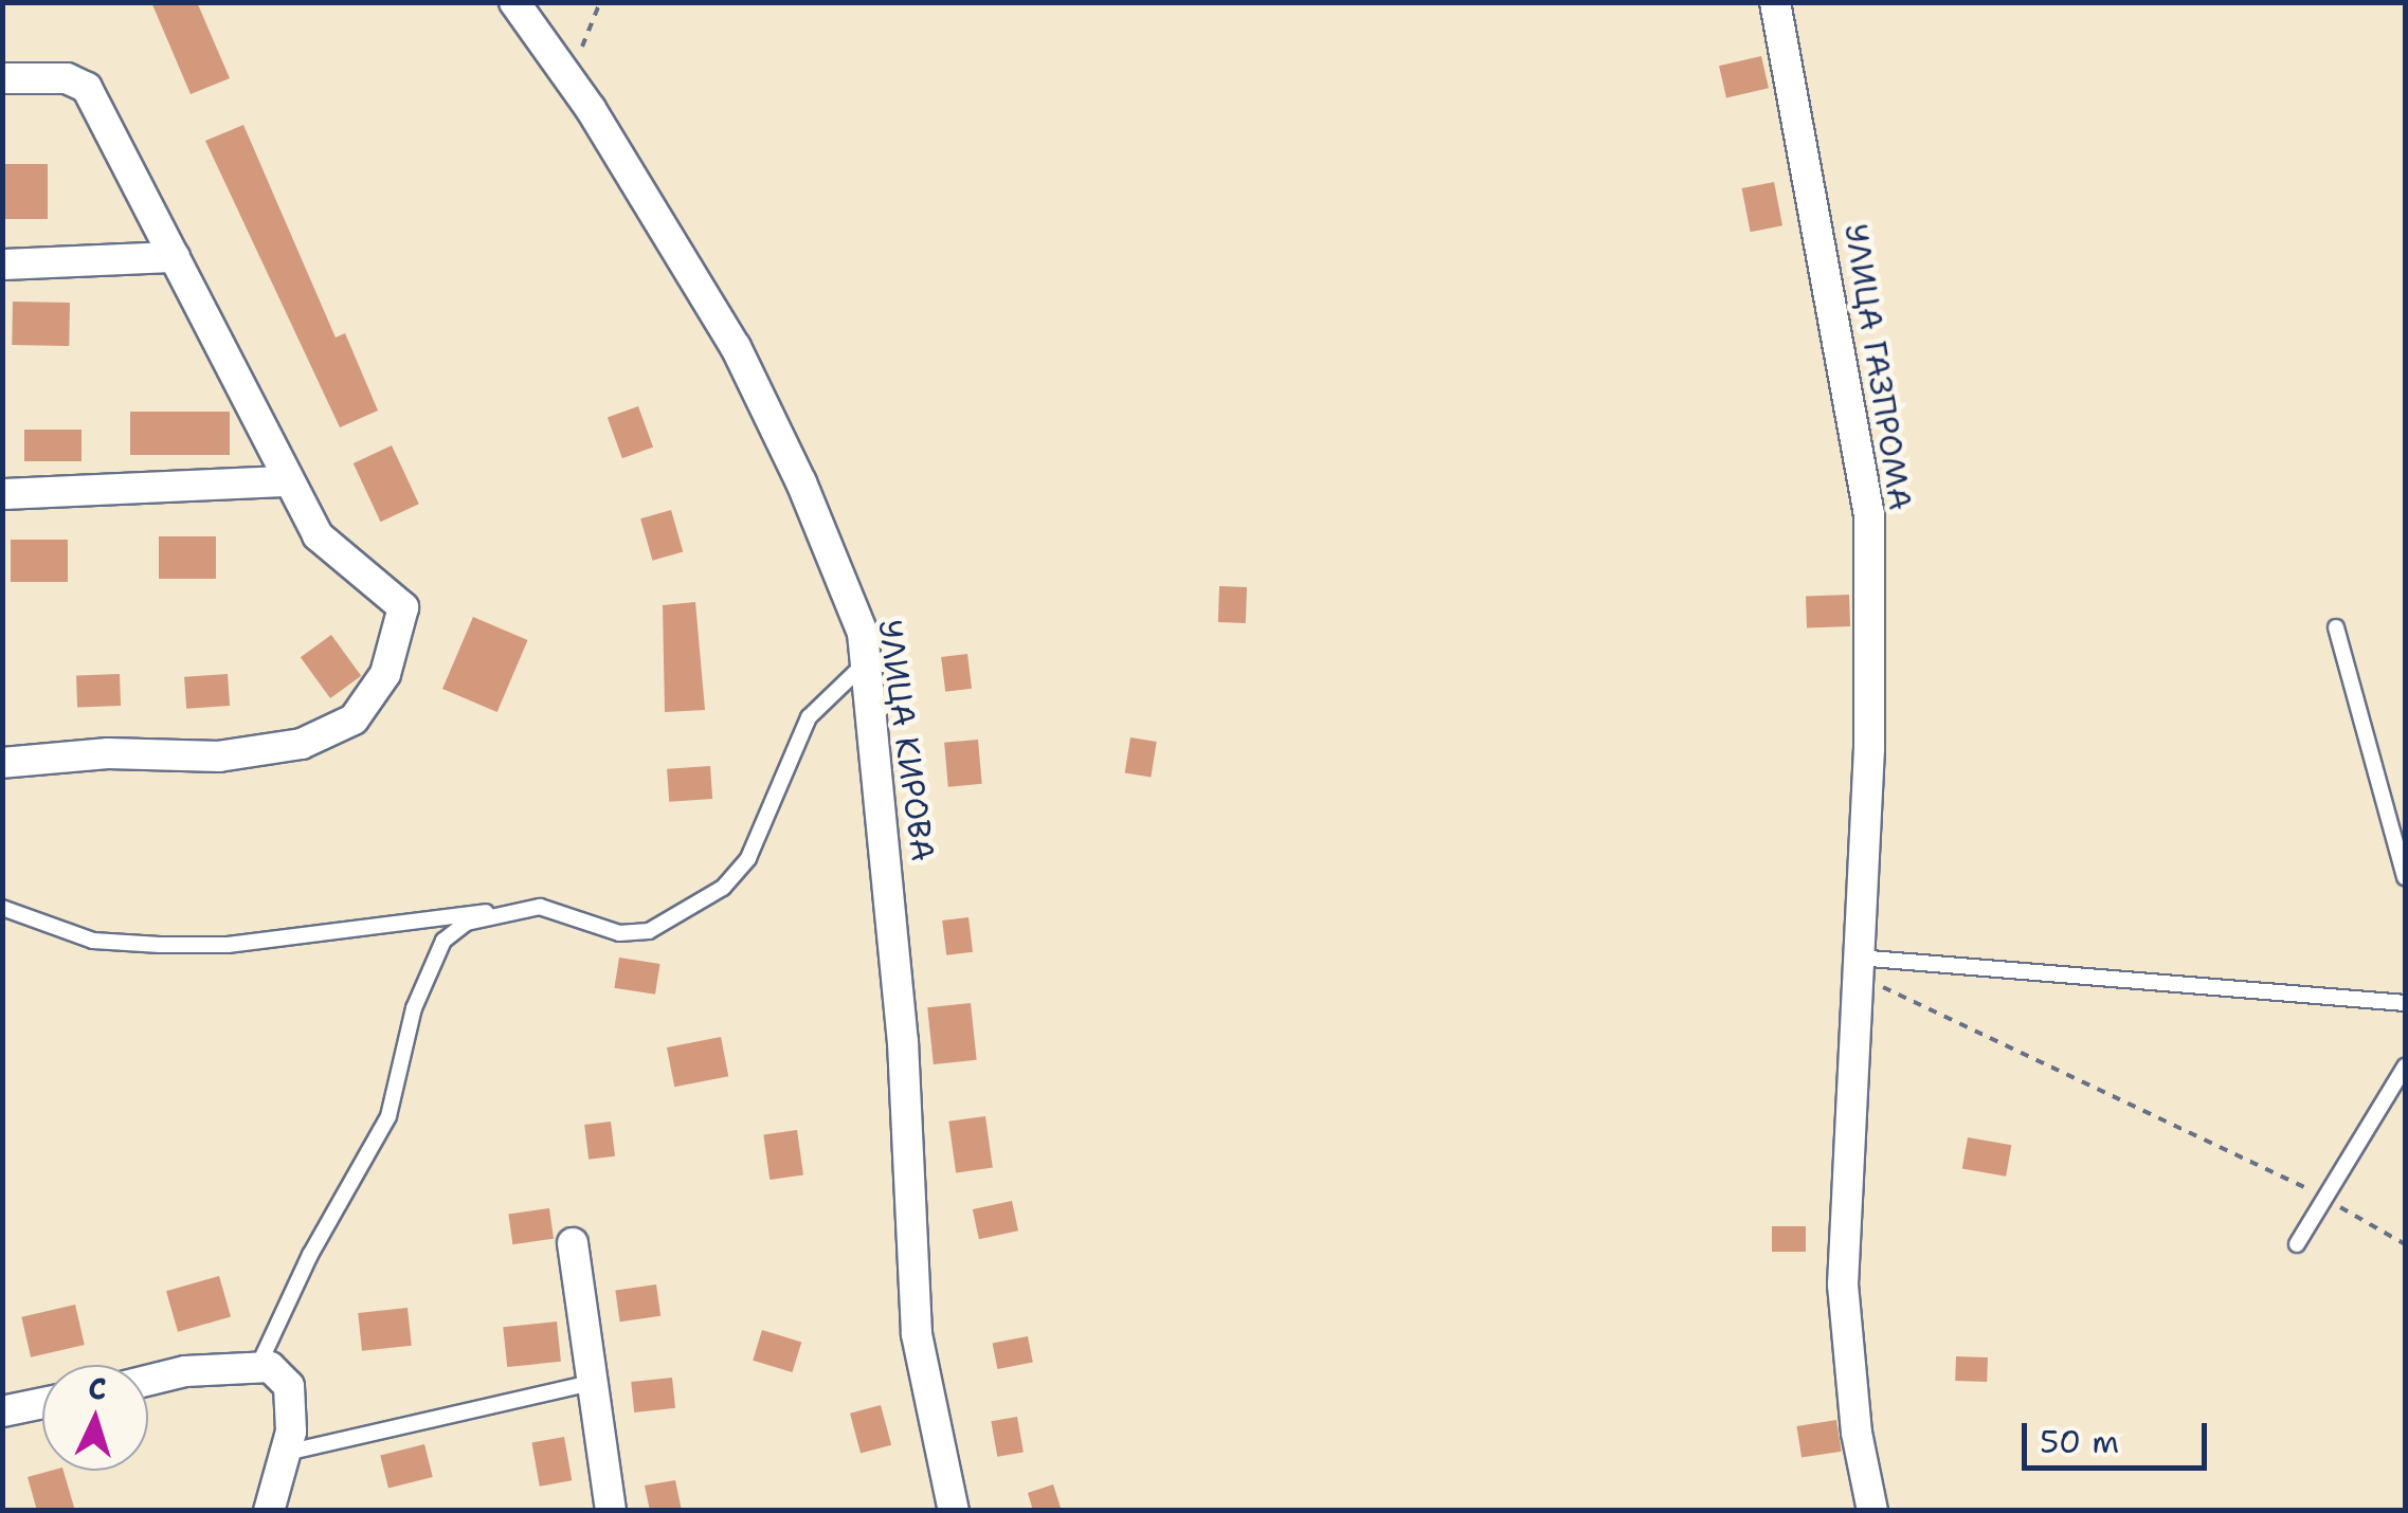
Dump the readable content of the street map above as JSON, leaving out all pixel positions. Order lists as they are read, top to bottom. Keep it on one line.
{"streets":{"street":["УЛИЦА ГАЗПРОМА","УЛИЦА КИРОВА"]},"scale_bar":"50 m","north":"top"}
